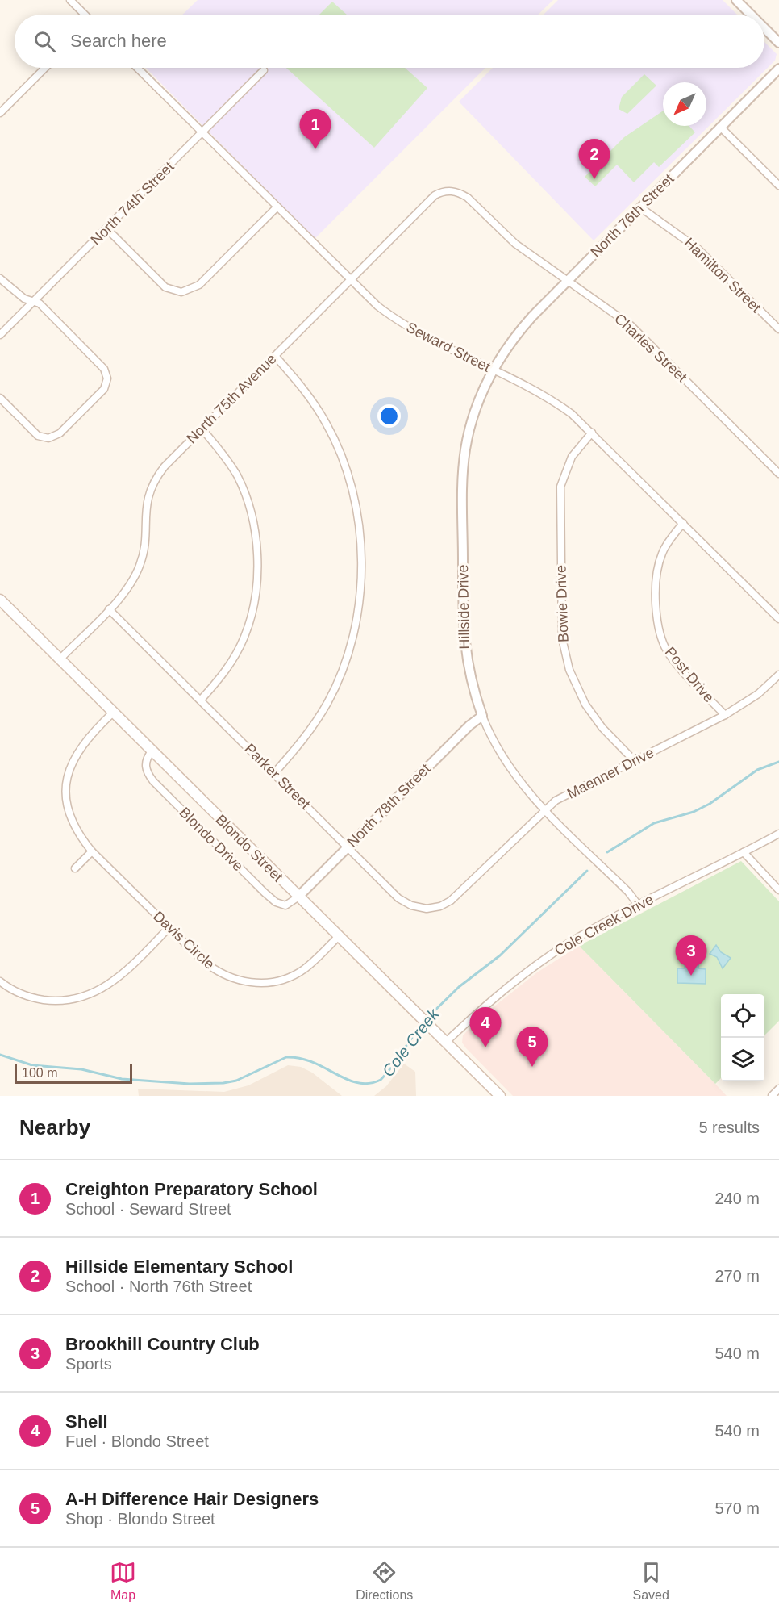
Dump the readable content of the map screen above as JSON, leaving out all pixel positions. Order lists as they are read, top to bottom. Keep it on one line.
{"streets":{"main road":["Blondo Street"],"street":["North 74th Street","North 76th Street","Hamilton Street","Seward Street","Charles Street","North 75th Avenue","Bowie Drive","Hillside Drive","Post Drive","Maenner Drive","Parker Street","North 78th Street","Blondo Drive","Cole Creek Drive","Davis Circle"]},"crossings":[["North 74th Street","Seward Street"],["North 76th Street","Hamilton Street"],["North 76th Street","Seward Street"],["North 76th Street","Charles Street"],["North 76th Street","Hillside Drive"],["Seward Street","North 75th Avenue"],["Seward Street","Bowie Drive"],["Seward Street","Hillside Drive"],["Seward Street","Post Drive"],["Charles Street","North 75th Avenue"],["North 75th Avenue","Parker Street"],["North 75th Avenue","Blondo Street"],["Bowie Drive","Maenner Drive"],["Hillside Drive","Maenner Drive"],["Hillside Drive","North 78th Street"],["Hillside Drive","Cole Creek Drive"],["Post Drive","Maenner Drive"],["Maenner Drive","Parker Street"],["Parker Street","North 78th Street"],["North 78th Street","Blondo Drive"],["North 78th Street","Blondo Street"],["Blondo Drive","Blondo Street"],["Blondo Street","Cole Creek Drive"],["Blondo Street","Davis Circle"]],"water":["Cole Creek"],"scale_bar":"100 m","north":"bottom left","page":{"search":"Search here","pins":["1","2","3","4","5"],"scale":"100 m","heading":["Nearby","5 results"],"list":[{"mark":"1","name":"Creighton Preparatory School","note":"School · Seward Street","value":"240 m"},{"mark":"2","name":"Hillside Elementary School","note":"School · North 76th Street","value":"270 m"},{"mark":"3","name":"Brookhill Country Club","note":"Sports","value":"540 m"},{"mark":"4","name":"Shell","note":"Fuel · Blondo Street","value":"540 m"},{"mark":"5","name":"A-H Difference Hair Designers","note":"Shop · Blondo Street","value":"570 m"}],"nav":["Map","Directions","Saved"]}}
